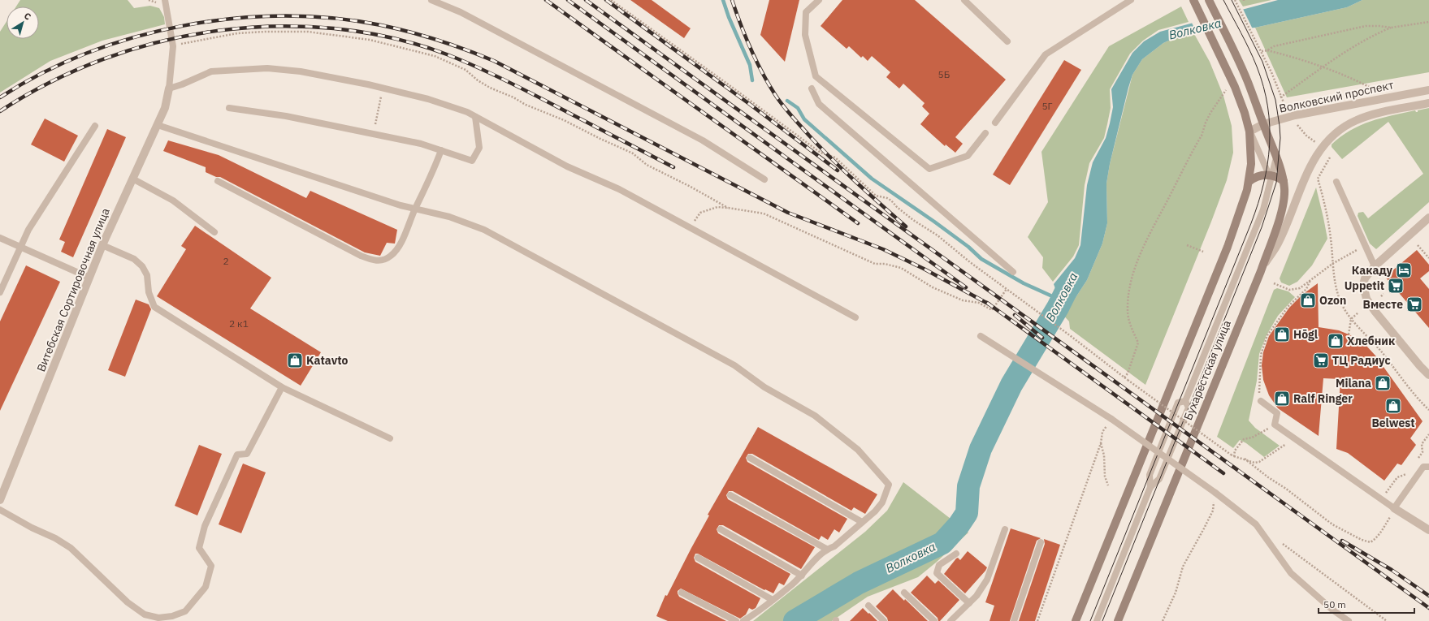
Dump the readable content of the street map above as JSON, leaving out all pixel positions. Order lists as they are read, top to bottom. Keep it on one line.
{"streets":{"main road":["Бухарестская улица"],"street":["Волковский проспект","Витебская Сортировочная улица"]},"crossings":[["Волковский проспект","Бухарестская улица"]],"water":["Волковка"],"places":{"hotel":["Какаду"],"supermarket":["Uppetit","Вместе","ТЦ Радиус"],"shop":["Ozon","Hōgl","Хлебник","Katavto","Milana","Ralf Ringer","Belwest"]},"house_numbers":["5Б","5Г","2","2 к1"],"scale_bar":"50 m","north":"top right"}
